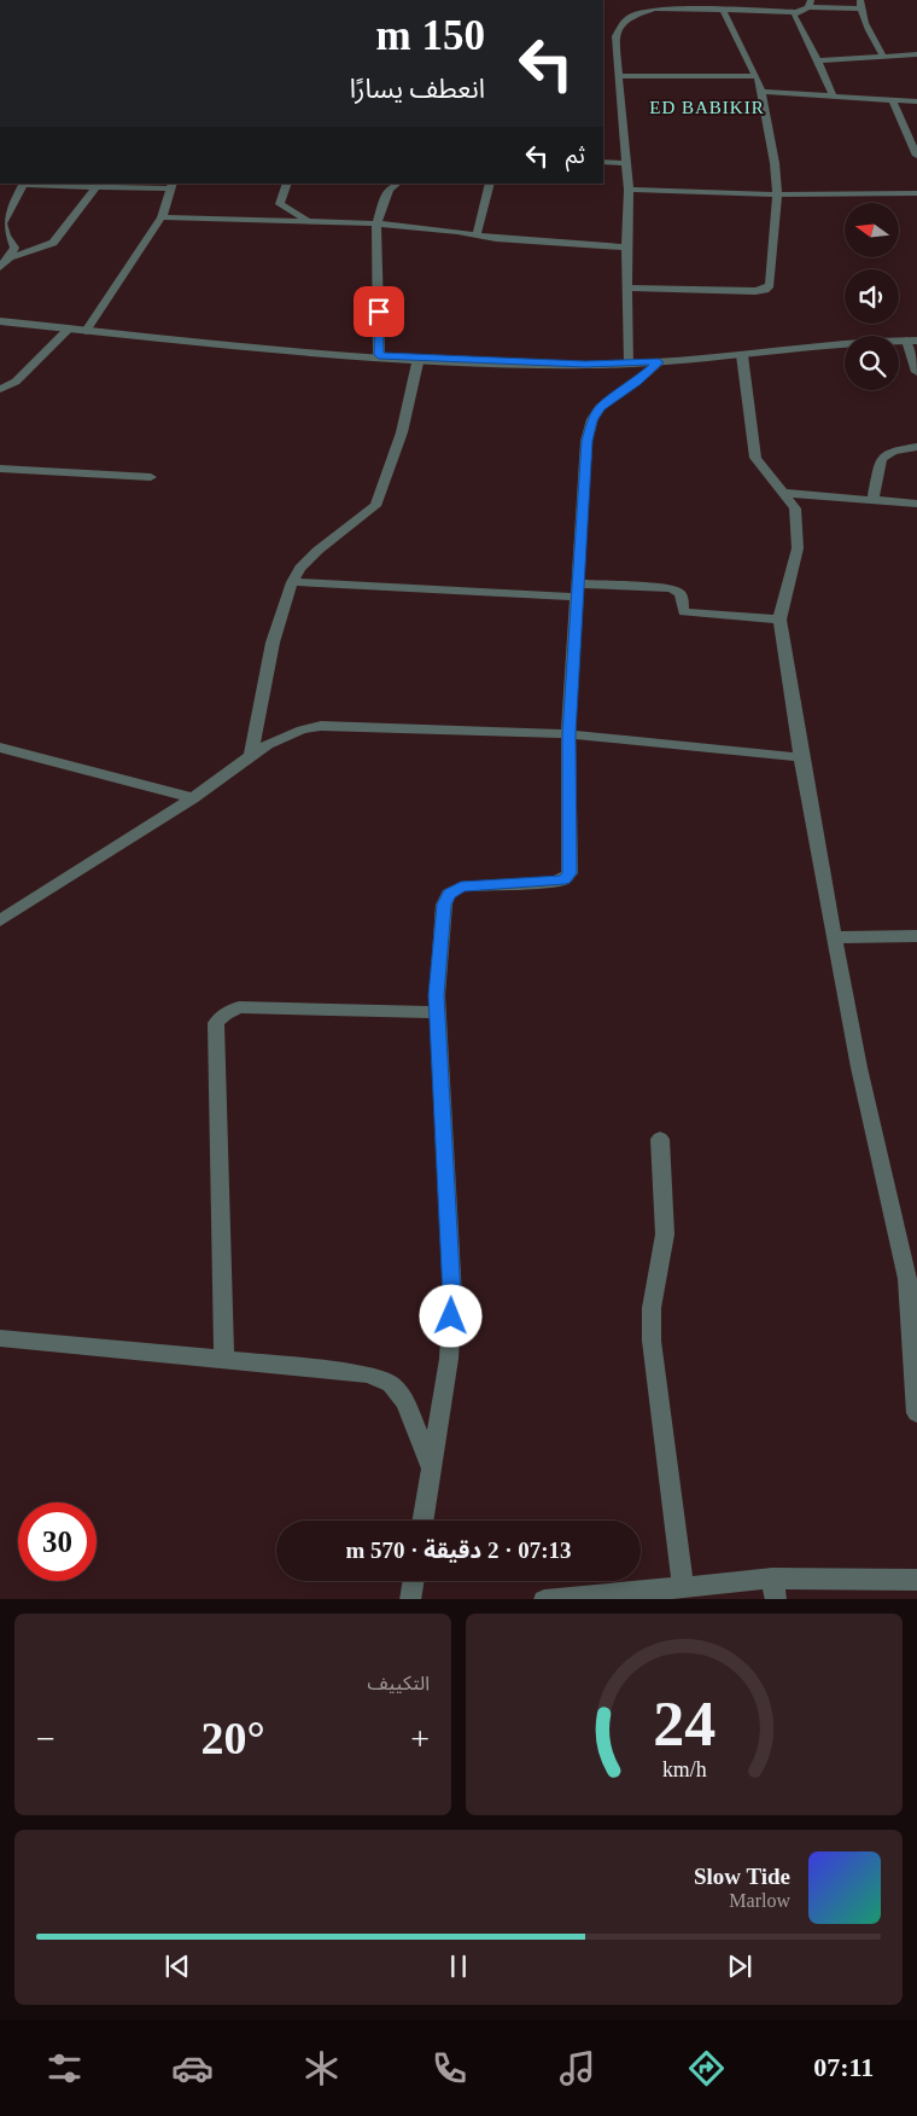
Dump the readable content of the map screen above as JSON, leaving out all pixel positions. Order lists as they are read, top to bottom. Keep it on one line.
{"districts":["ED BABIKIR"],"north":"left","page":{"turn":["150 m","انعطف يسارًا"],"then":"ثم","limit":"30","trip":"07:13 · 2 دقيقة · 570 m","tile":"التكييف","heat":["−","20°","+"],"song":["Slow Tide","Marlow"],"tabs":"07:11","gauge":["24","km/h"]}}
